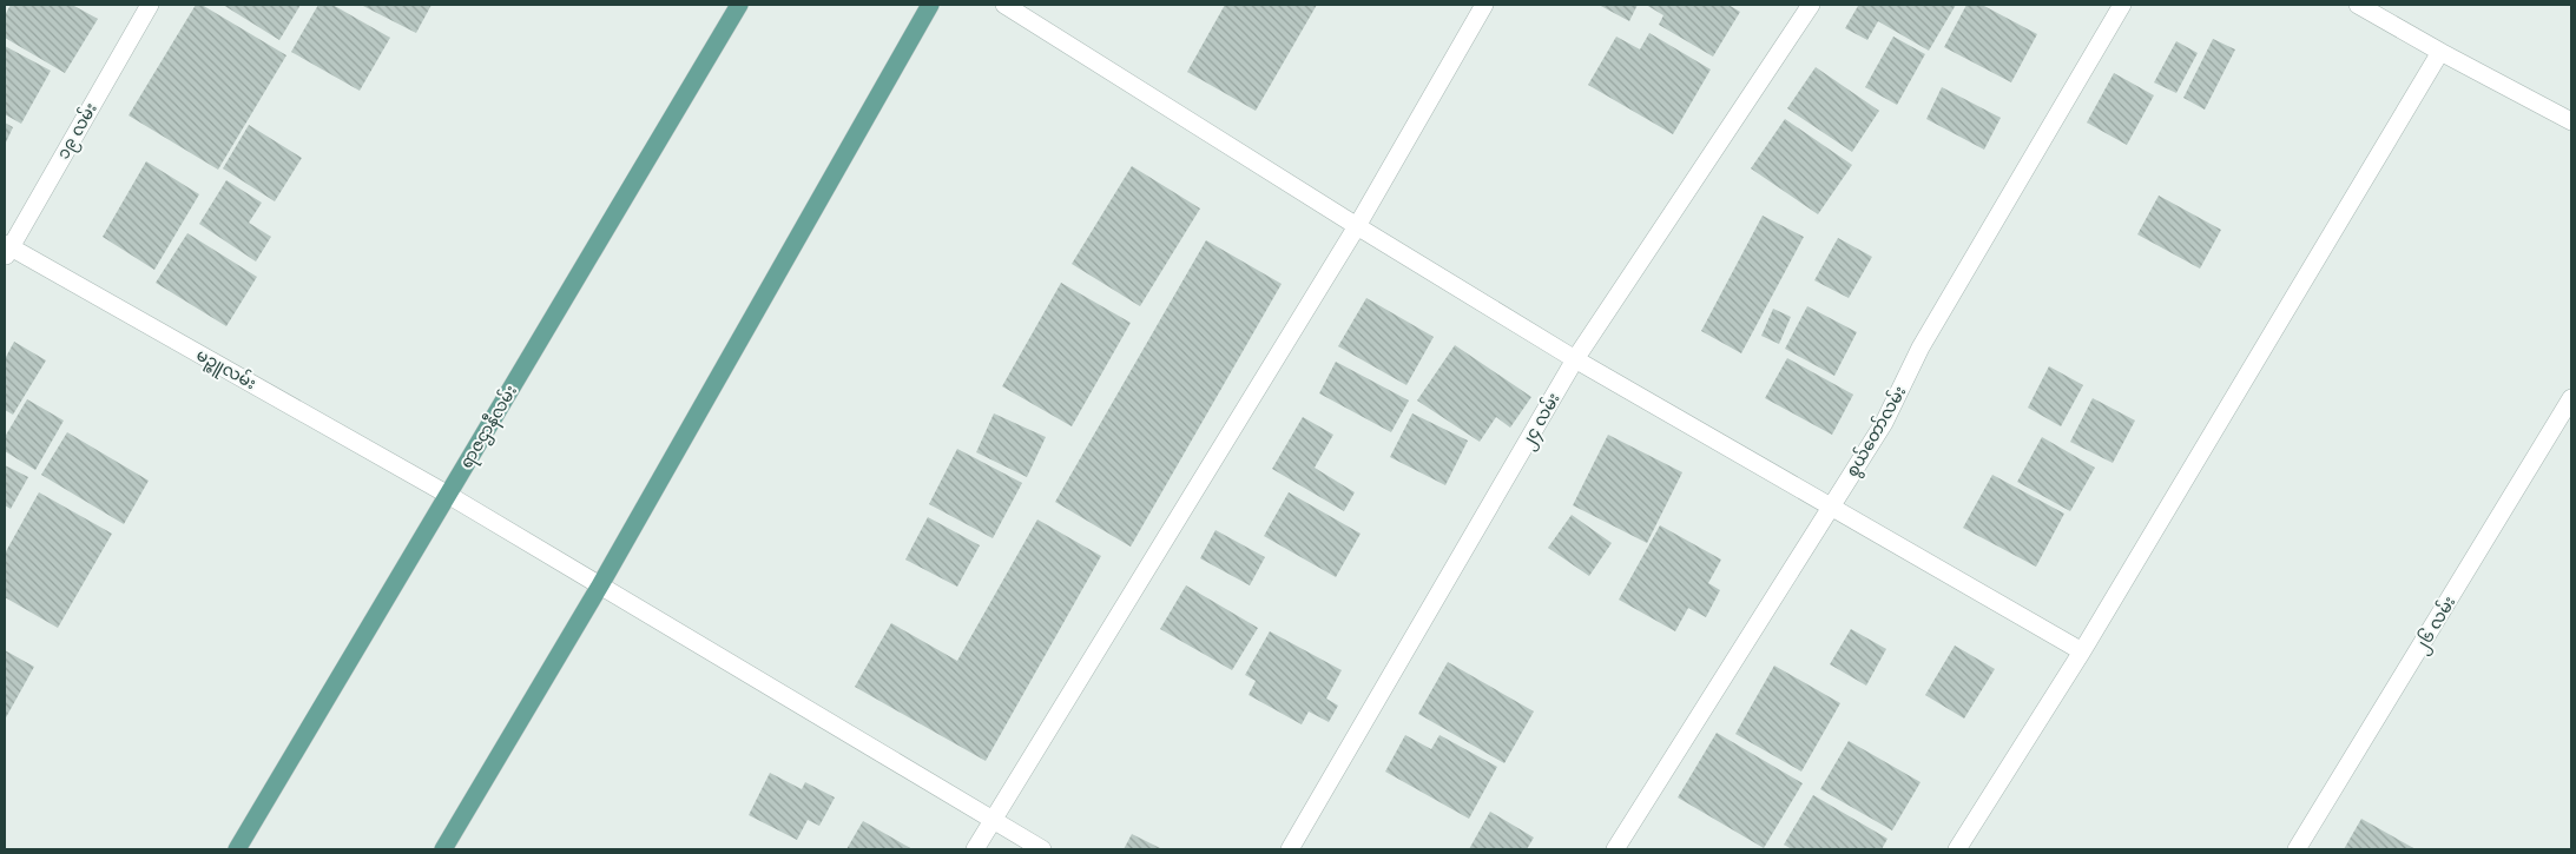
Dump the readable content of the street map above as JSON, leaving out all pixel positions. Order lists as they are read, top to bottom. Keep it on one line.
{"streets":{"main road":["ရာဇဌာနီလမ်း"],"street":["၁၉ လမ်း","မဉ္ဇူလမ်း","၂၄ လမ်း","စွယ်တော်လမ်း","၂၆ လမ်း"]},"crossings":[["၁၉ လမ်း","မဉ္ဇူလမ်း"],["မဉ္ဇူလမ်း","ရာဇဌာနီလမ်း"]]}
